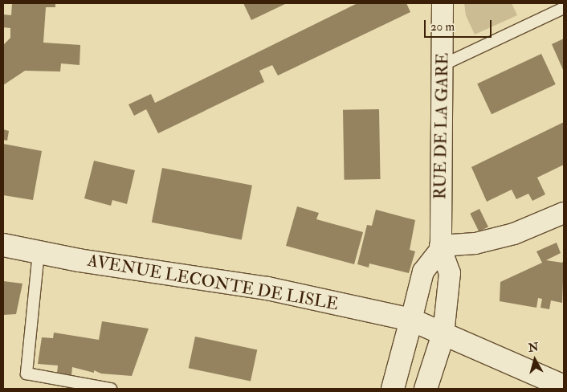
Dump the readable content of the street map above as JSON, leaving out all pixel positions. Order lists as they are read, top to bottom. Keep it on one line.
{"streets":{"main road":["AVENUE LECONTE DE LISLE"],"street":["RUE DE LA GARE"]},"crossings":[["RUE DE LA GARE","AVENUE LECONTE DE LISLE"]],"scale_bar":"20 m","north":"top"}
